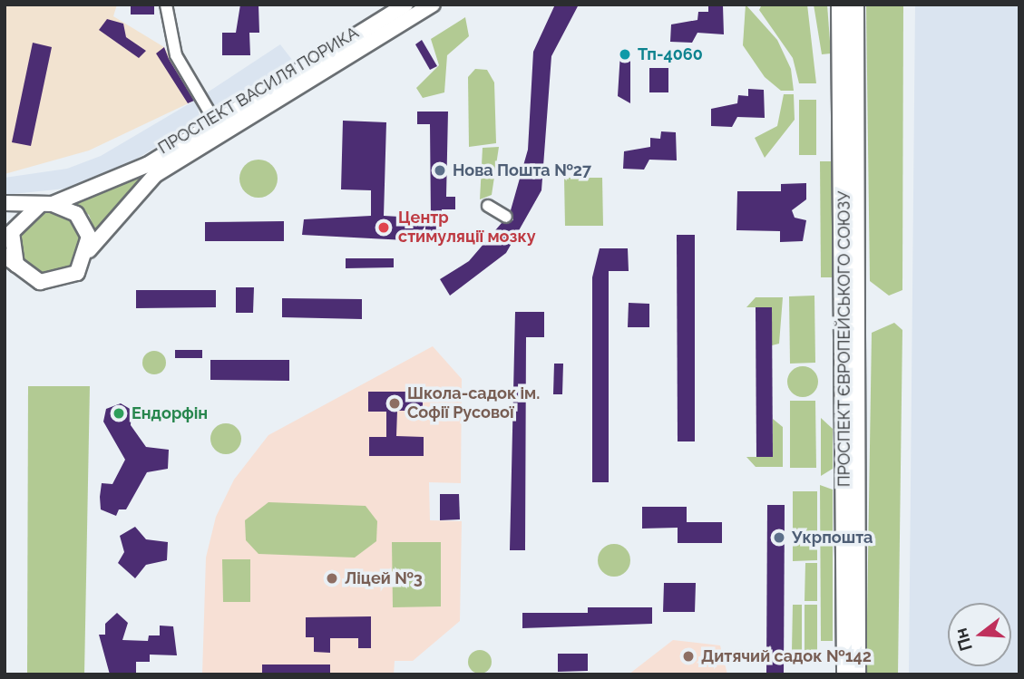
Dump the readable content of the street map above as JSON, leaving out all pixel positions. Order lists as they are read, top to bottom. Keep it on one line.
{"streets":{"main road":["ПРОСПЕКТ ЄВРОПЕЙСЬКОГО СОЮЗУ"],"street":["ПРОСПЕКТ ВАСИЛЯ ПОРИКА"]},"places":["Тп-4060","Нова Пошта №27","Центр стимуляції мозку","Школа-садок ім. Софії Русової","Ендорфін","Укрпошта","Ліцей №3","Дитячий садок №142"],"north":"left"}
